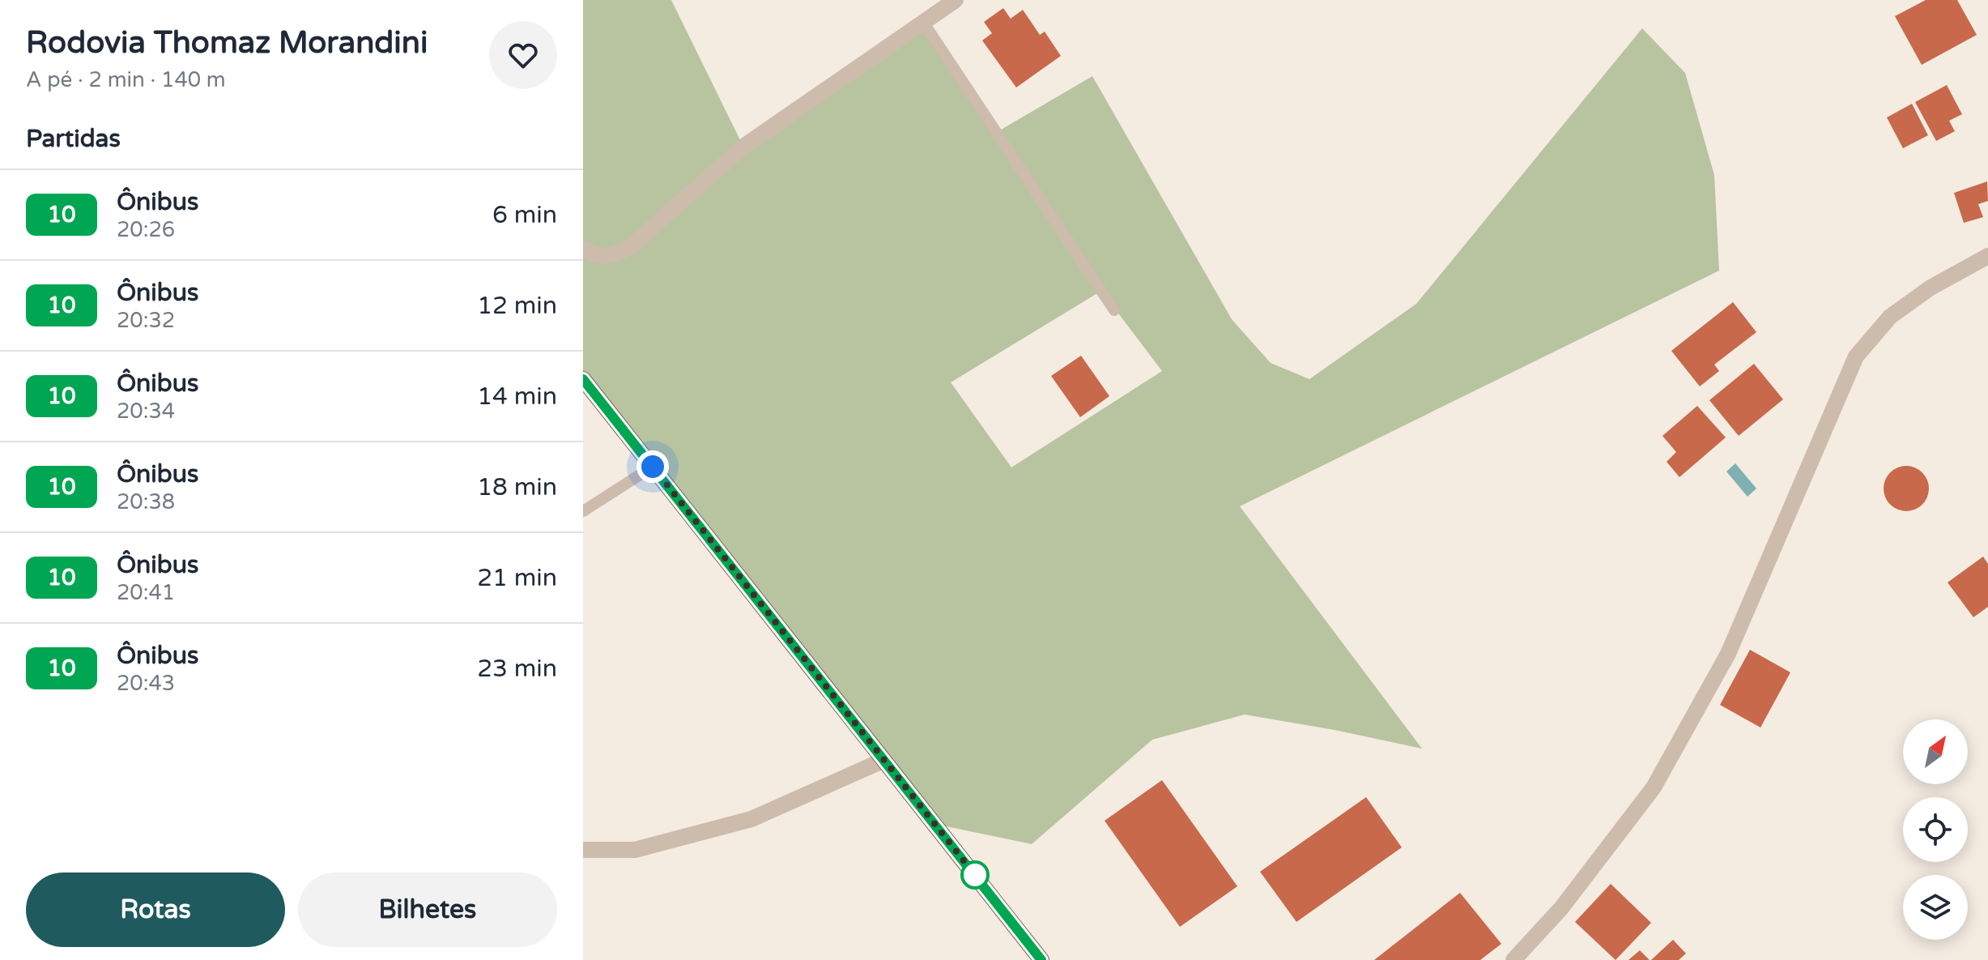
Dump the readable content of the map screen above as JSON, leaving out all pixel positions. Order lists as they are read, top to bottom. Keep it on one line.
{"lines":["bus line 10"],"north":"top right","page":{"heading":[["Rodovia Thomaz Morandini","A pé · 2 min · 140 m"],"Partidas"],"list":[{"mark":"10","name":"Ônibus","note":"20:26","value":"6 min"},{"mark":"10","name":"Ônibus","note":"20:32","value":"12 min"},{"mark":"10","name":"Ônibus","note":"20:34","value":"14 min"},{"mark":"10","name":"Ônibus","note":"20:38","value":"18 min"},{"mark":"10","name":"Ônibus","note":"20:41","value":"21 min"},{"mark":"10","name":"Ônibus","note":"20:43","value":"23 min"}],"buttons":["Rotas","Bilhetes"]}}
